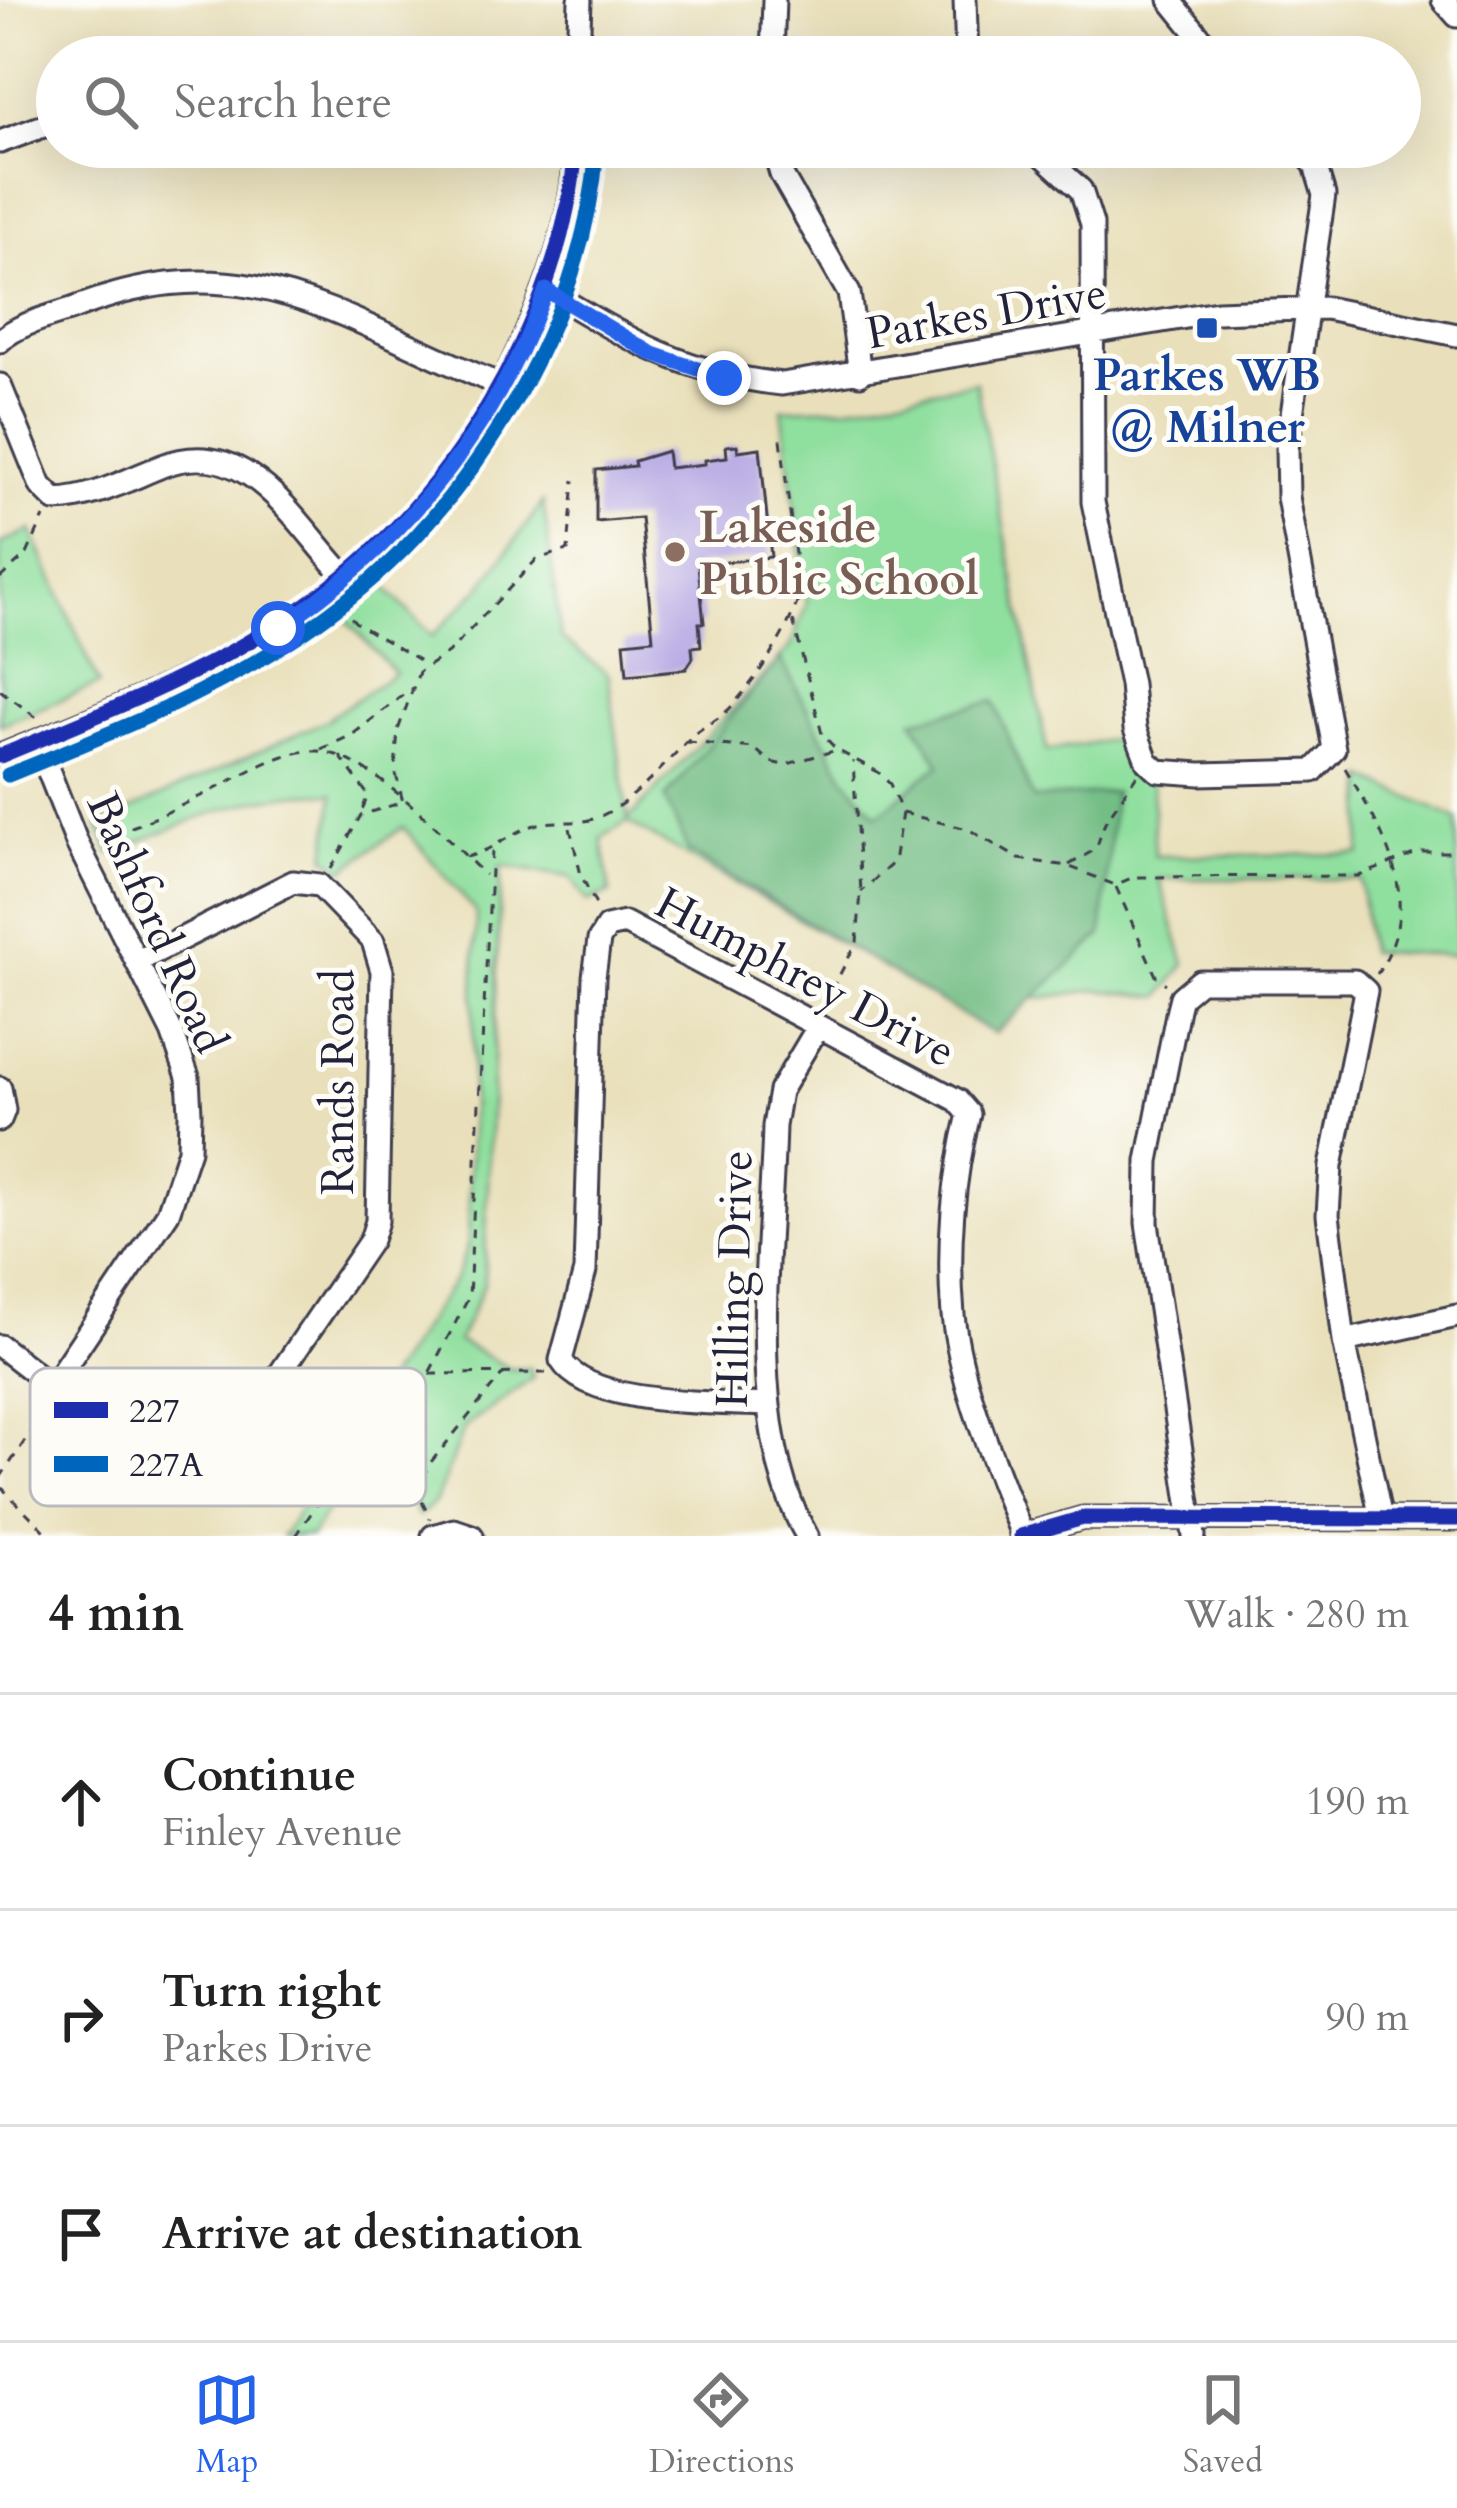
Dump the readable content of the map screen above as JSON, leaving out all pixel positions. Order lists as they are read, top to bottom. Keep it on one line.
{"streets":{"street":["Parkes Drive","Bashford Road","Humphrey Drive","Rands Road","Hilling Drive"]},"crossings":[["Humphrey Drive","Hilling Drive"]],"places":{"transit":["Parkes WB @ Milner"],"other":["Lakeside Public School"]},"lines":["transit line 227","transit line 227A"],"legend":["227","227A"],"page":{"search":"Search here","heading":["4 min","Walk · 280 m"],"list":[["Continue","Finley Avenue","190 m"],["Turn right","Parkes Drive","90 m"],"Arrive at destination"],"nav":["Map","Directions","Saved"]}}
